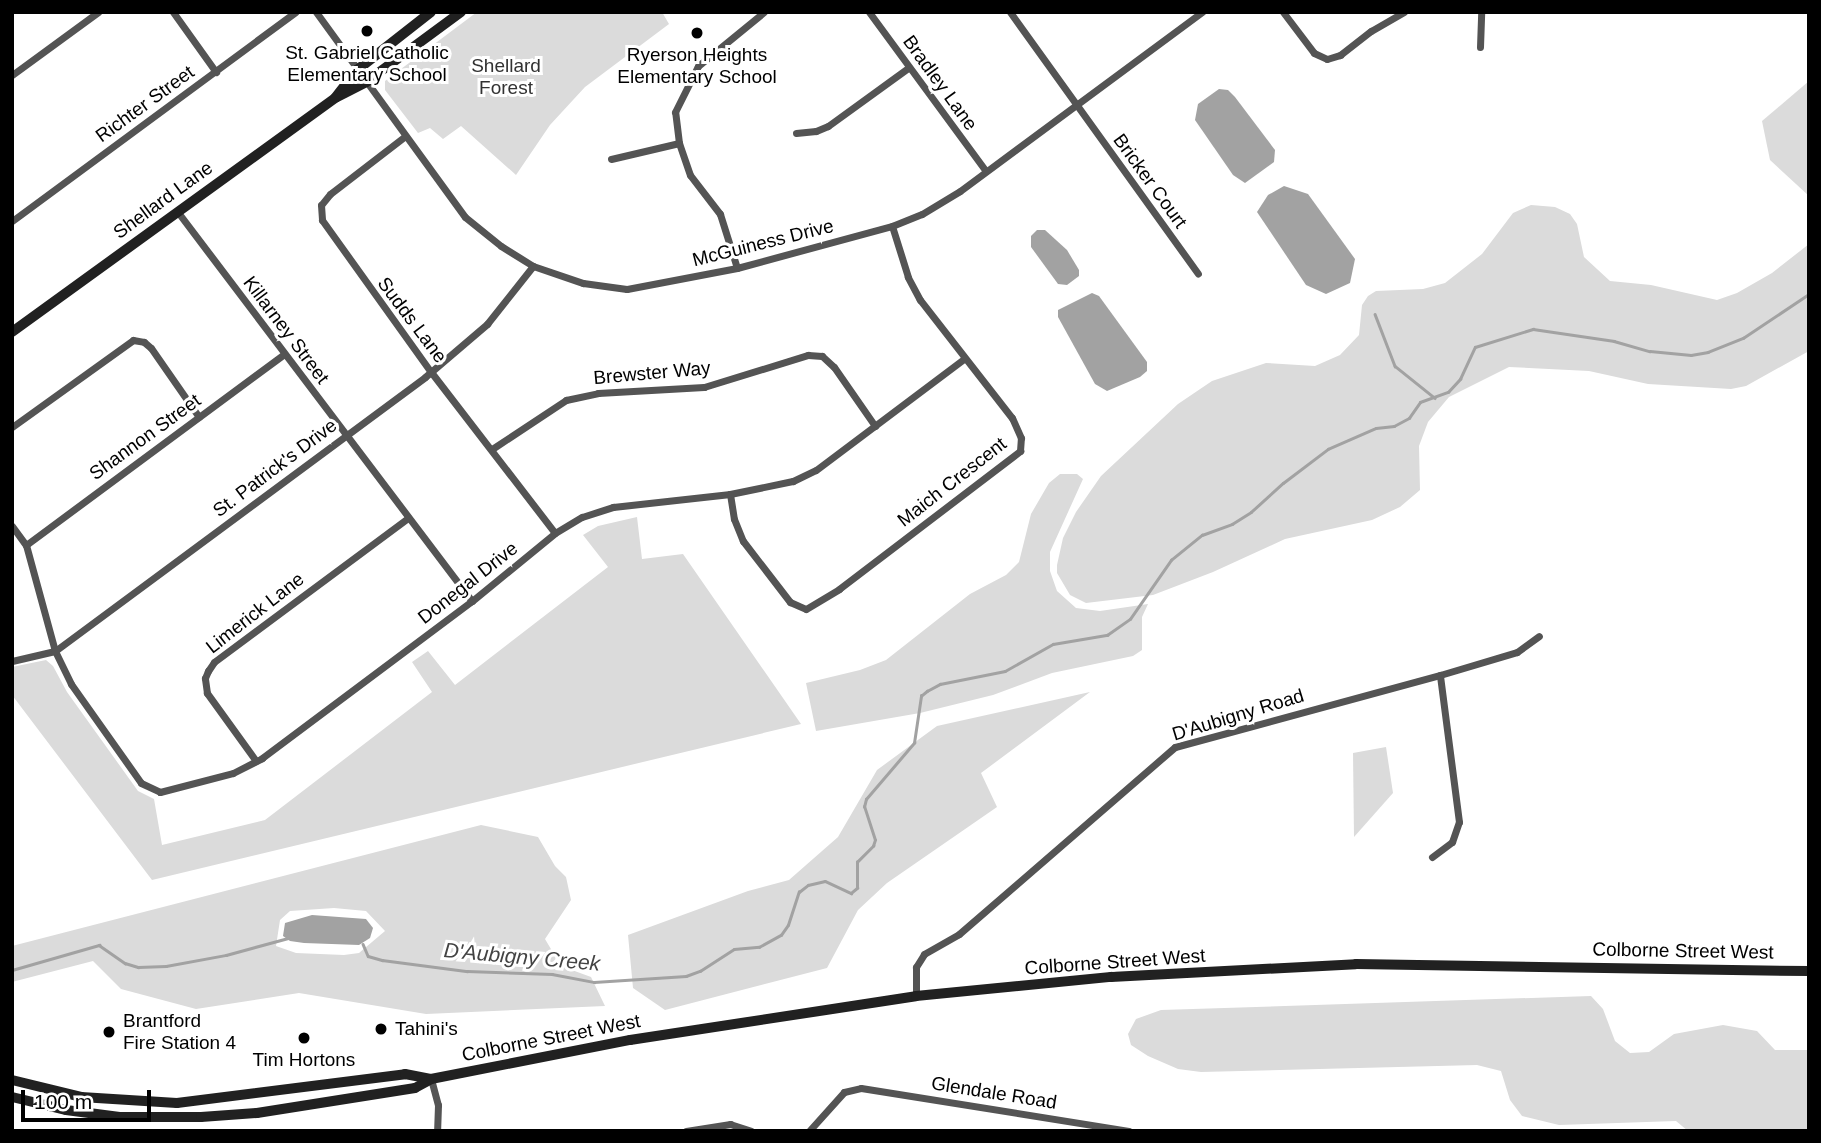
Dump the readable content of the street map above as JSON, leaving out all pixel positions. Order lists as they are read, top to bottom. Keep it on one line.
{"streets":{"main road":["Shellard Lane","Colborne Street West"],"street":["Bradley Lane","Richter Street","Bricker Court","McGuiness Drive","Sudds Lane","Killarney Street","Brewster Way","Shannon Street","St. Patrick's Drive","Maich Crescent","Donegal Drive","Limerick Lane","D'Aubigny Road","Glendale Road"]},"crossings":[["Bradley Lane","McGuiness Drive"],["Bricker Court","McGuiness Drive"],["Shellard Lane","McGuiness Drive"],["Shellard Lane","Killarney Street"],["McGuiness Drive","Sudds Lane"],["McGuiness Drive","St. Patrick's Drive"],["McGuiness Drive","Maich Crescent"],["Sudds Lane","Brewster Way"],["Sudds Lane","St. Patrick's Drive"],["Sudds Lane","Donegal Drive"],["Killarney Street","Shannon Street"],["Killarney Street","St. Patrick's Drive"],["Killarney Street","Donegal Drive"],["Killarney Street","Limerick Lane"],["Brewster Way","Donegal Drive"],["Shannon Street","Donegal Drive"],["St. Patrick's Drive","Donegal Drive"],["Maich Crescent","Donegal Drive"],["Donegal Drive","Limerick Lane"],["D'Aubigny Road","Colborne Street West"]],"water":["D'Aubigny Creek"],"parks":["Shellard Forest"],"places":["St. Gabriel Catholic Elementary School","Ryerson Heights Elementary School","Tahini's","Brantford Fire Station 4","Tim Hortons"],"scale_bar":"100 m"}
